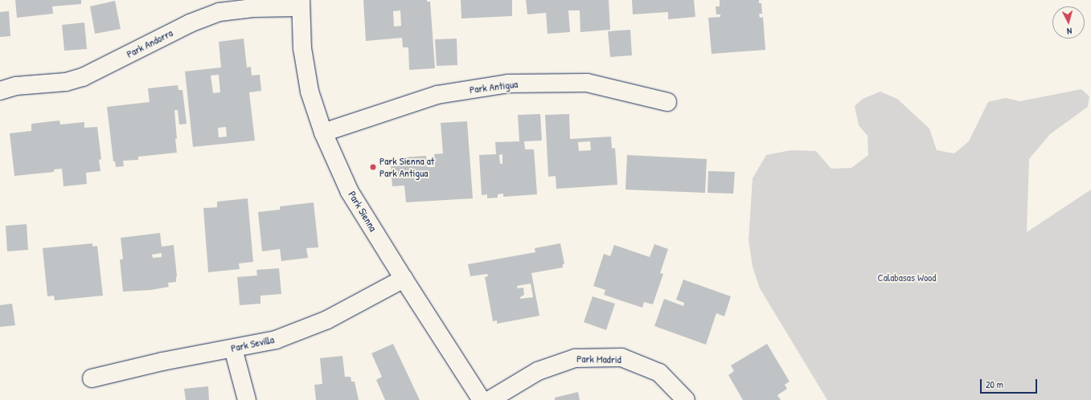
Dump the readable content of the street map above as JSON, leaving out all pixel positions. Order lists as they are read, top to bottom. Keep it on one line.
{"streets":{"street":["Park Andorra","Park Antigua","Park Sienna","Park Sevilla","Park Madrid"]},"crossings":[["Park Andorra","Park Sienna"],["Park Antigua","Park Sienna"],["Park Sienna","Park Sevilla"]],"parks":["Calabasas Wood"],"places":["Park Sienna at Park Antigua"],"scale_bar":"20 m","north":"bottom"}
